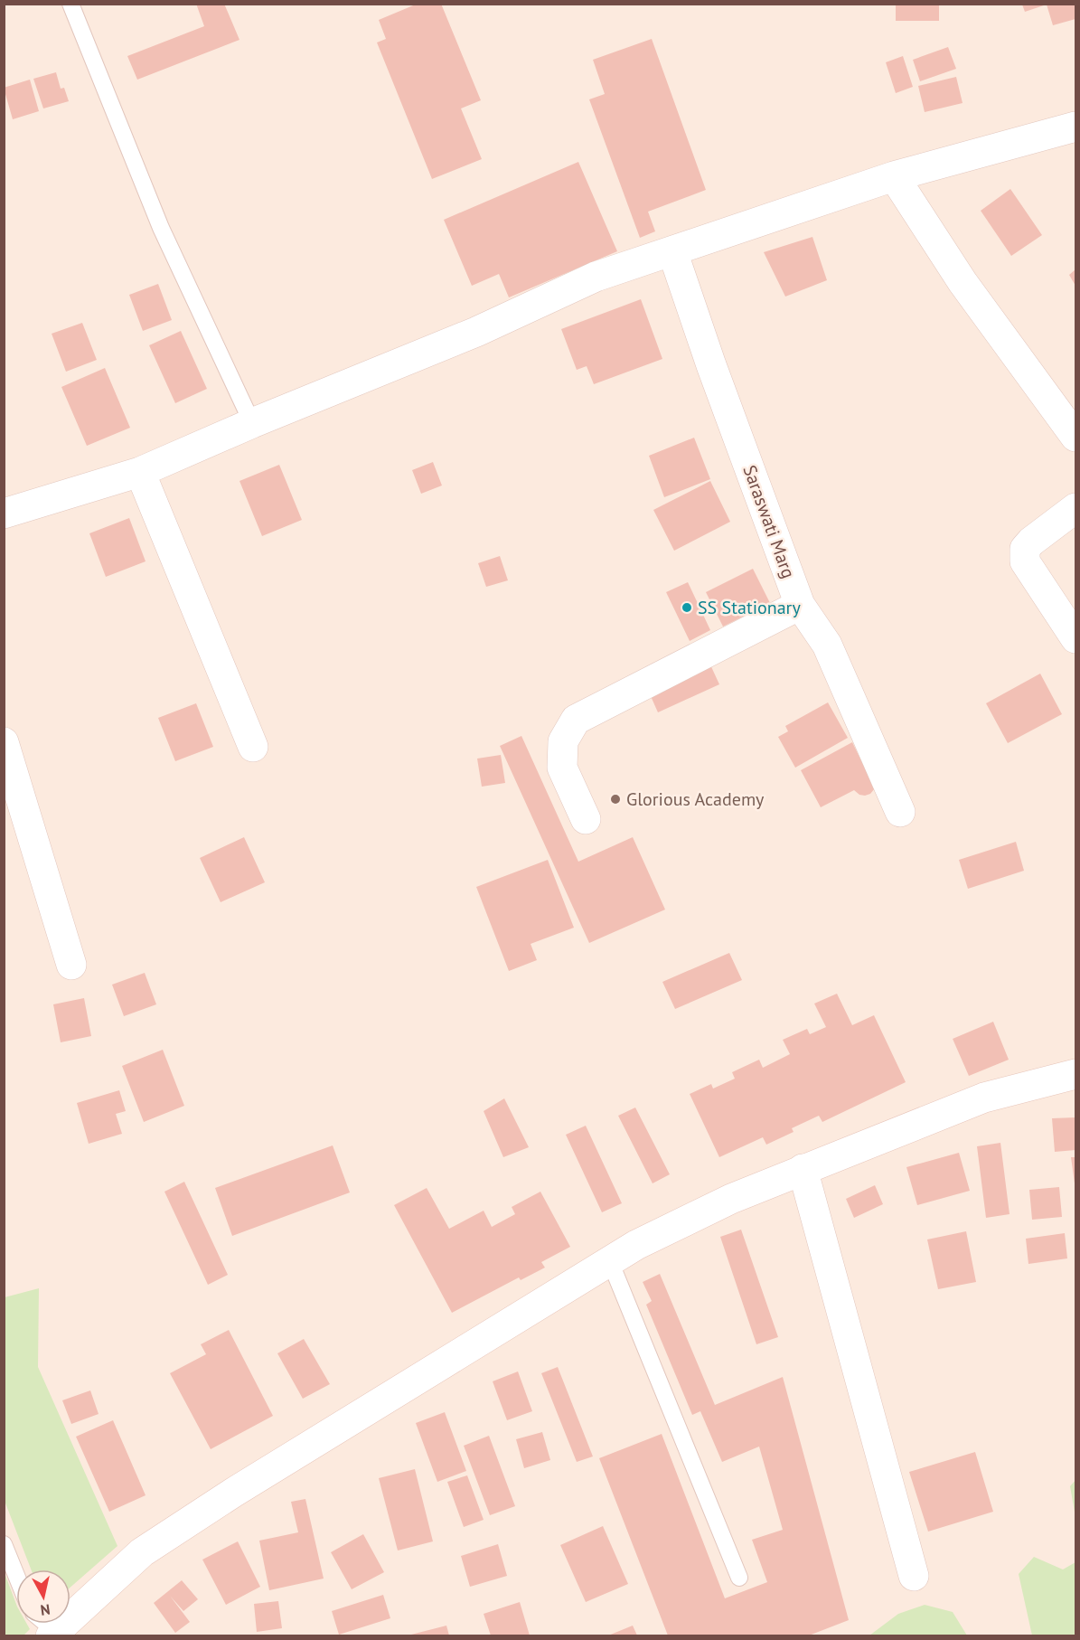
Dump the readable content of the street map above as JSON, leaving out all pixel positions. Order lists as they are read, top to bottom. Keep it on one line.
{"streets":{"street":["Saraswati Marg"]},"places":["SS Stationary","Glorious Academy"],"north":"bottom"}
